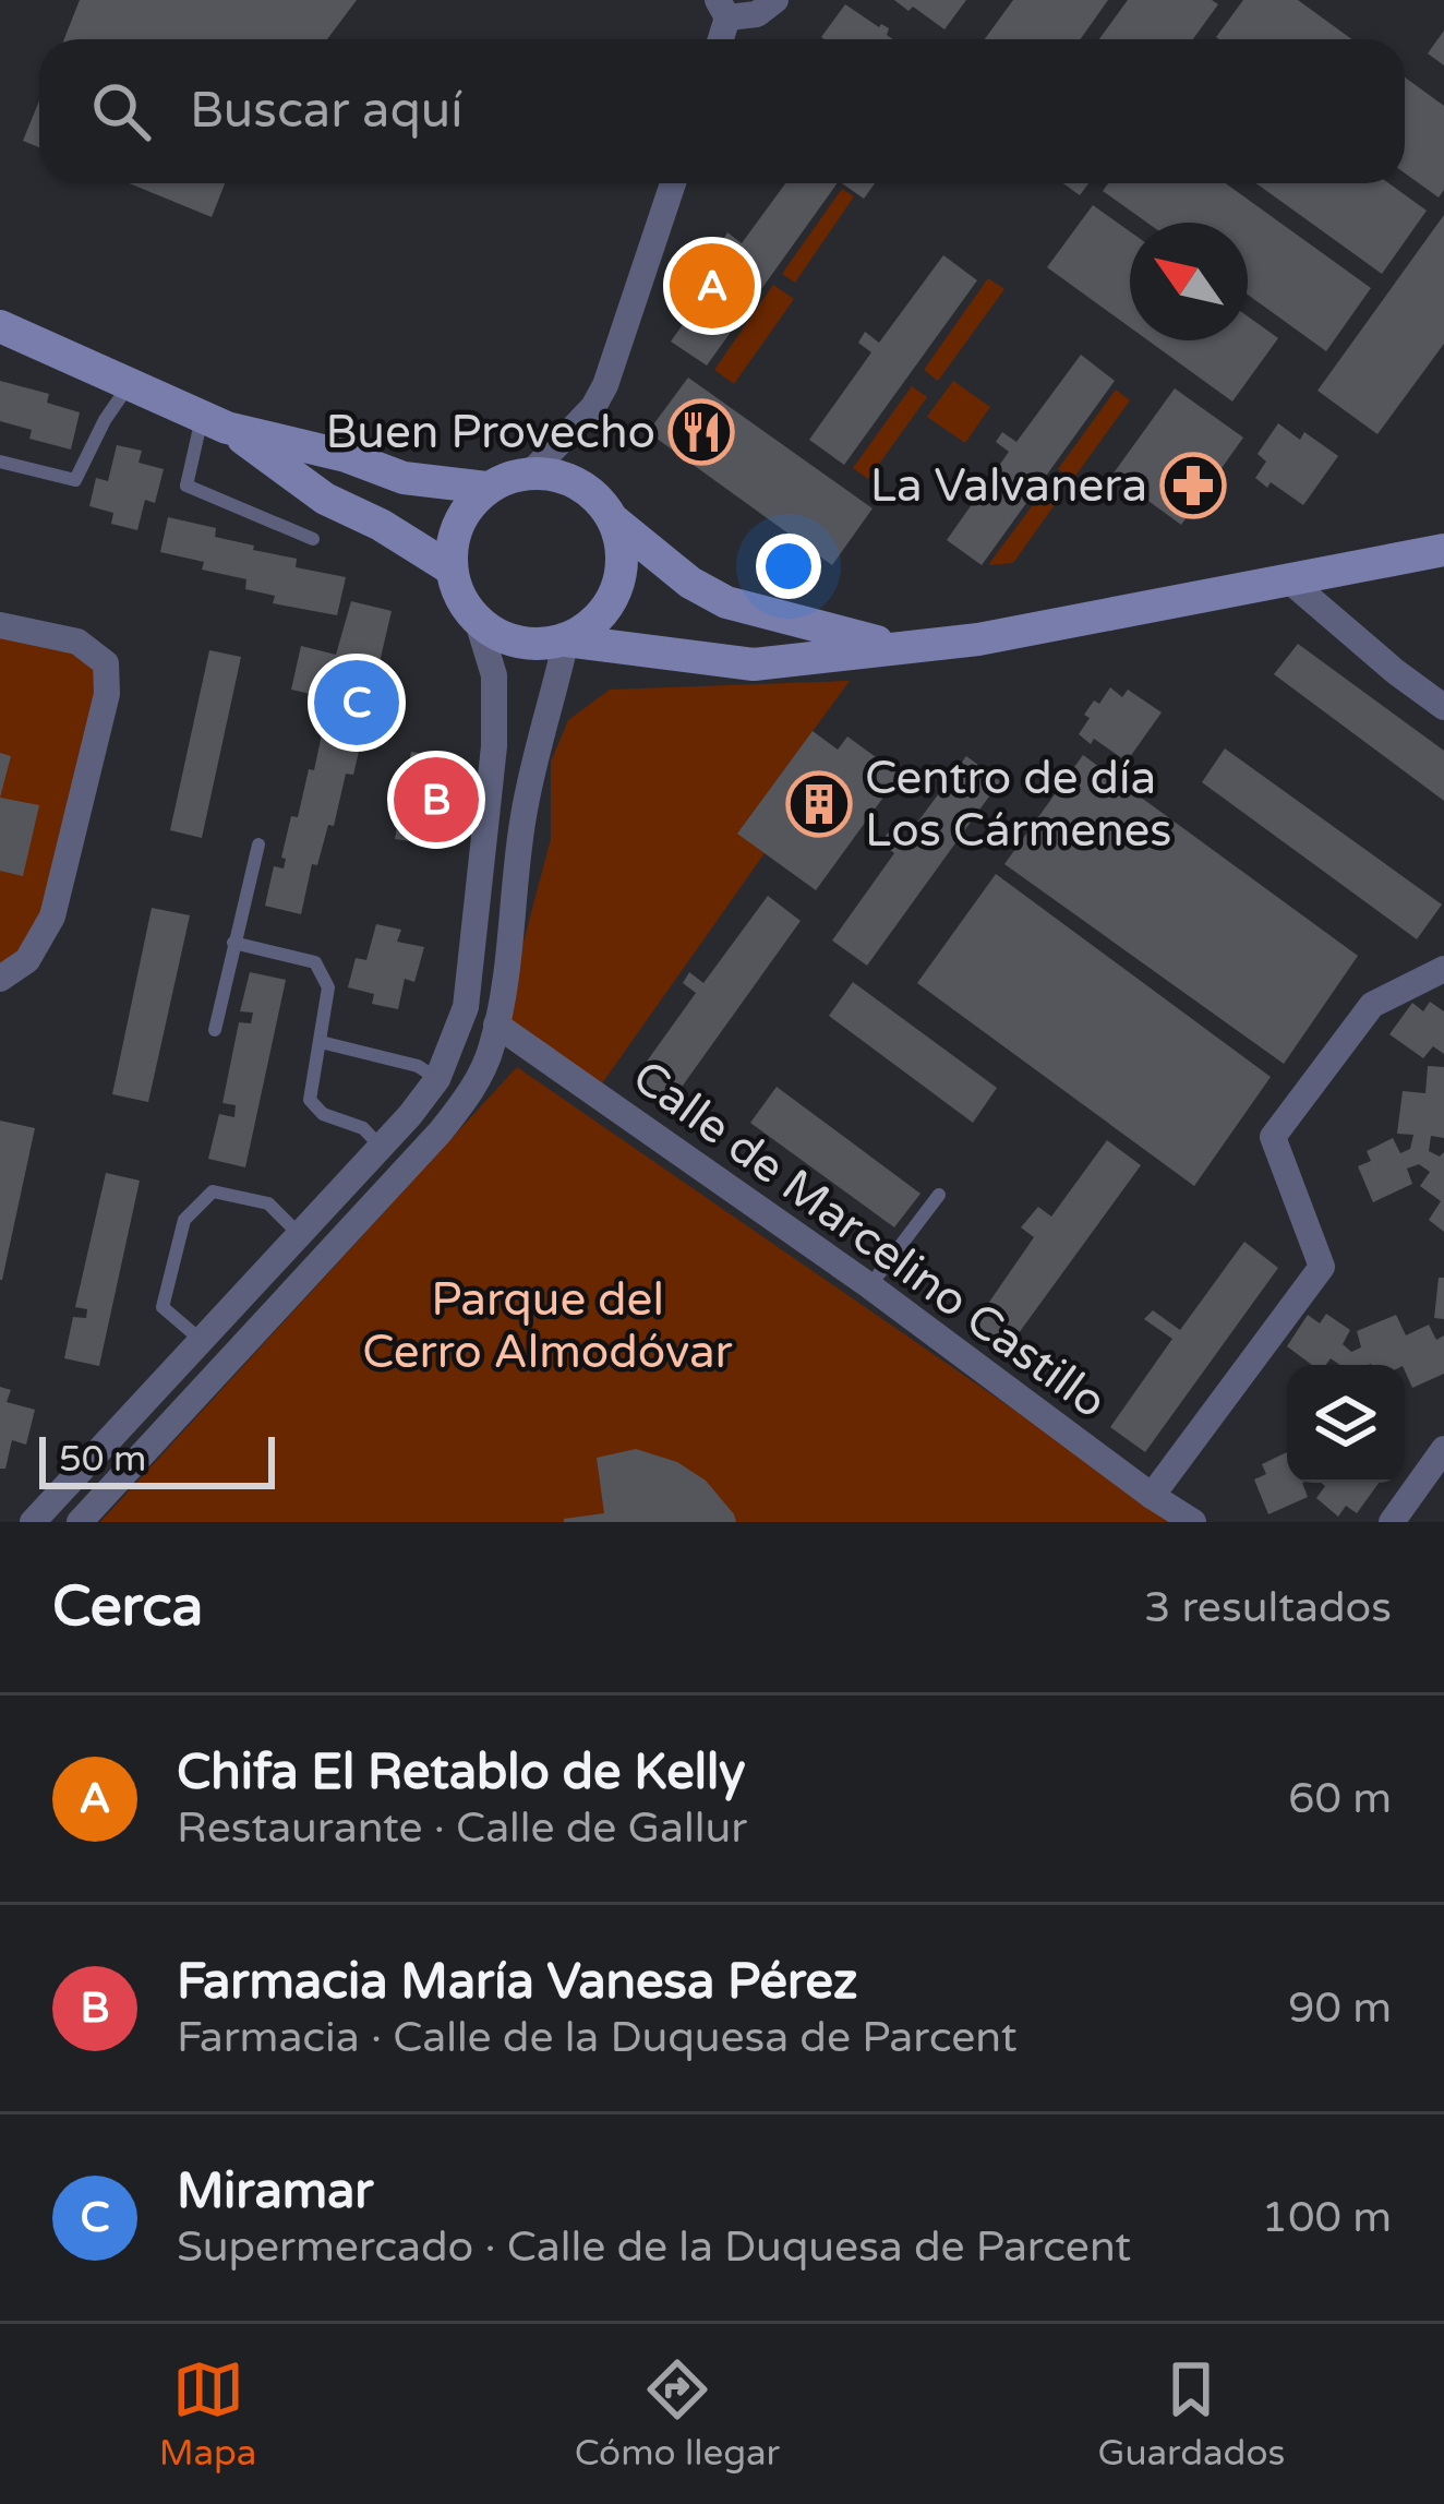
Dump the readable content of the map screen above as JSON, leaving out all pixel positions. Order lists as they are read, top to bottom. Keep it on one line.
{"streets":{"street":["Calle de Marcelino Castillo"]},"parks":["Parque del Cerro Almodóvar"],"places":{"restaurant":["Buen Provecho"],"pharmacy":["La Valvanera"],"building":["Centro de día Los Cármenes"]},"scale_bar":"50 m","north":"top left","page":{"search":"Buscar aquí","pins":["A","C","B"],"scale":"50 m","heading":["Cerca","3 resultados"],"list":[{"mark":"A","name":"Chifa El Retablo de Kelly","note":"Restaurante · Calle de Gallur","value":"60 m"},{"mark":"B","name":"Farmacia María Vanesa Pérez","note":"Farmacia · Calle de la Duquesa de Parcent","value":"90 m"},{"mark":"C","name":"Miramar","note":"Supermercado · Calle de la Duquesa de Parcent","value":"100 m"}],"nav":["Mapa","Cómo llegar","Guardados"]}}
